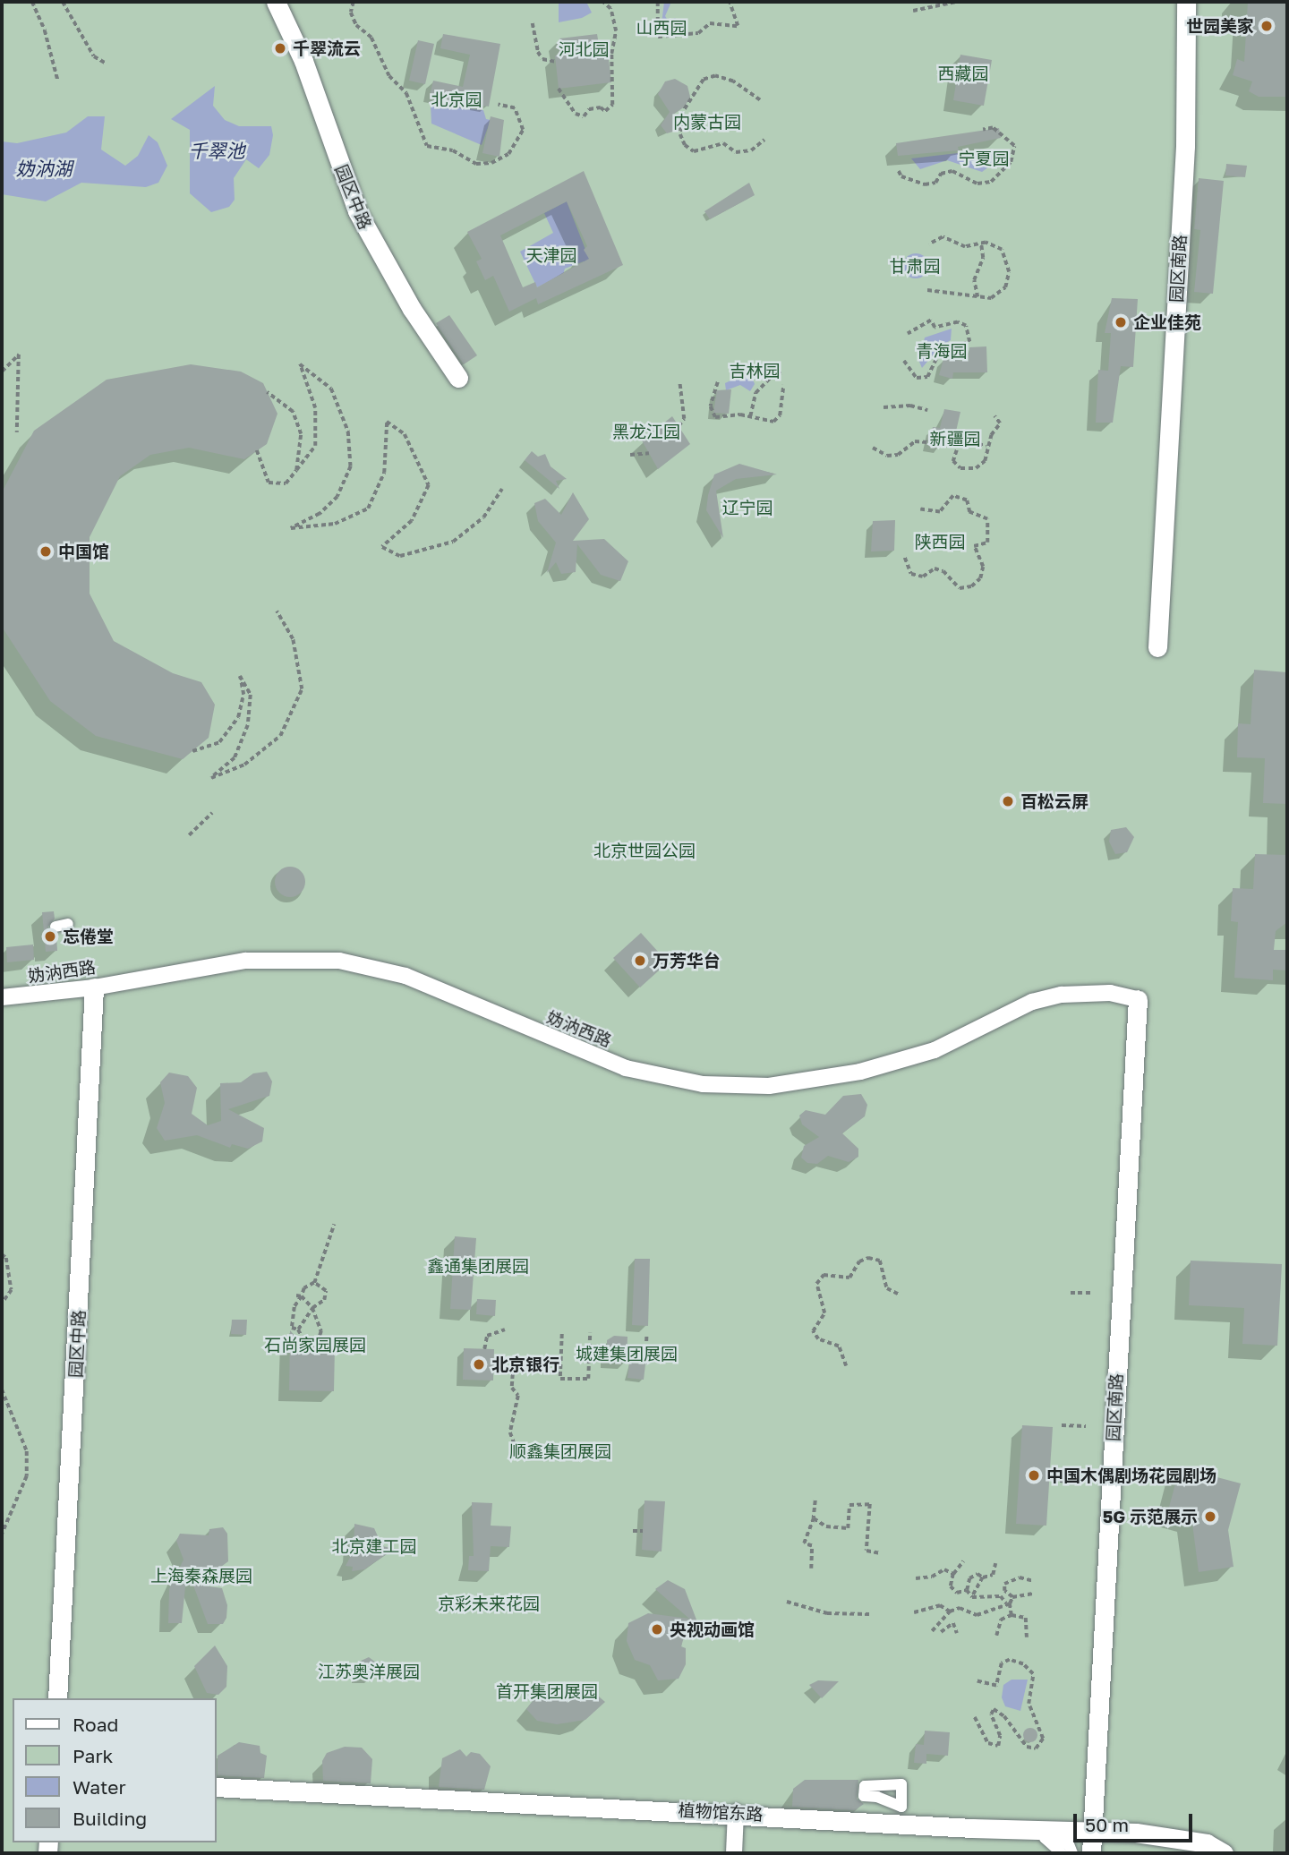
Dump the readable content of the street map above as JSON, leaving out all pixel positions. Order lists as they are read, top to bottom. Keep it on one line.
{"streets":{"street":["园区中路","园区南路","妫汭西路","植物馆东路"]},"crossings":[["园区中路","妫汭西路"],["园区南路","妫汭西路"],["园区南路","植物馆东路"]],"water":["千翠池","妫汭湖"],"parks":["山西园","河北园","西藏园","北京园","内蒙古园","宁夏园","天津园","甘肃园","青海园","吉林园","黑龙江园","新疆园","辽宁园","陕西园","北京世园公园","鑫通集团展园","石尚家园展园","城建集团展园","顺鑫集团展园","北京建工园","上海秦森展园","京彩未来花园","江苏奥洋展园","首开集团展园"],"places":["世园美家","千翠流云","企业佳苑","中国馆","百松云屏","忘倦堂","万芳华台","北京银行","中国木偶剧场花园剧场","5G 示范展示","央视动画馆"],"legend":["Road","Park","Water","Building"],"scale_bar":"50 m"}
